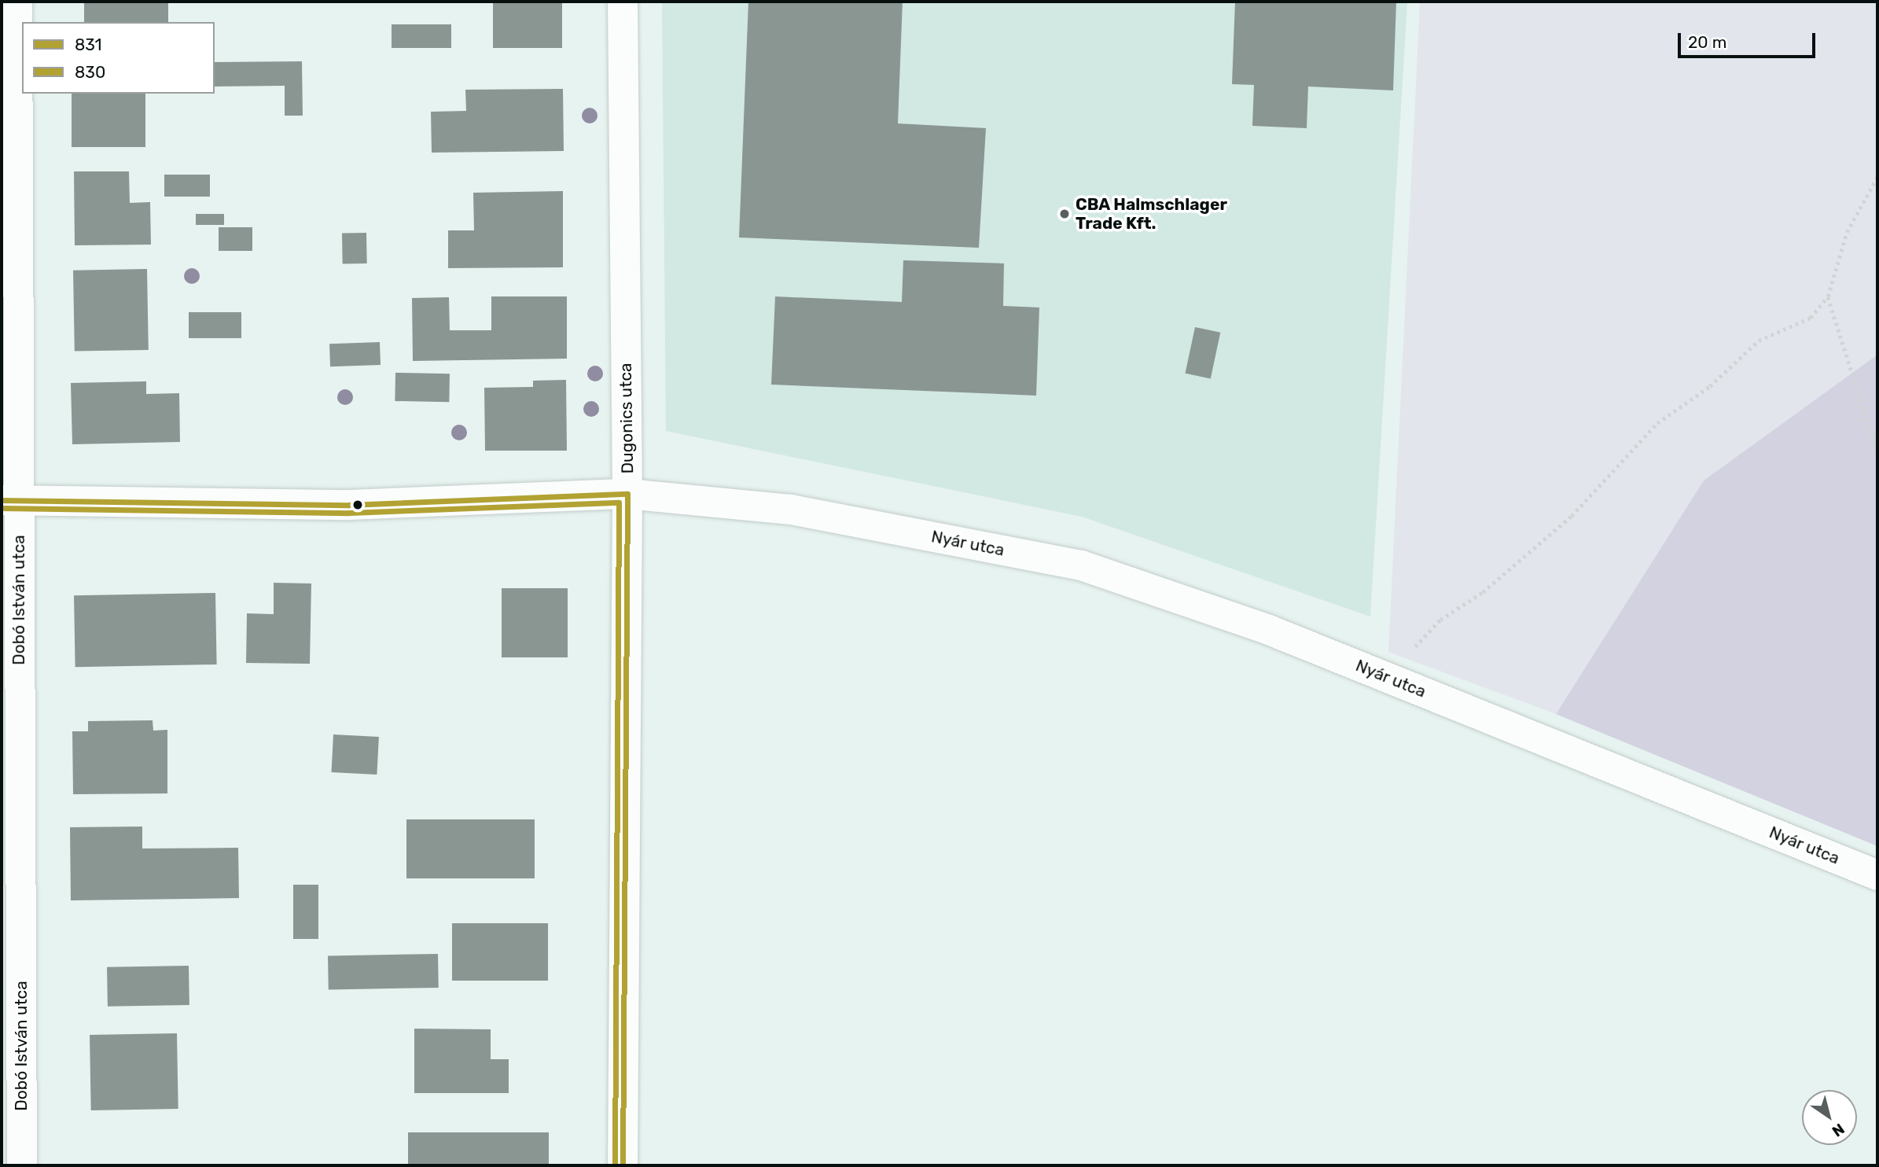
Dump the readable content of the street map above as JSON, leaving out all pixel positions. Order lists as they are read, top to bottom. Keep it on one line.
{"streets":{"street":["Dugonics utca","Nyár utca","Dobó István utca"]},"crossings":[["Dugonics utca","Nyár utca"],["Nyár utca","Dobó István utca"]],"places":["CBA Halmschlager Trade Kft."],"lines":["transit line 831","transit line 830"],"legend":["831","830"],"scale_bar":"20 m","north":"bottom right"}
